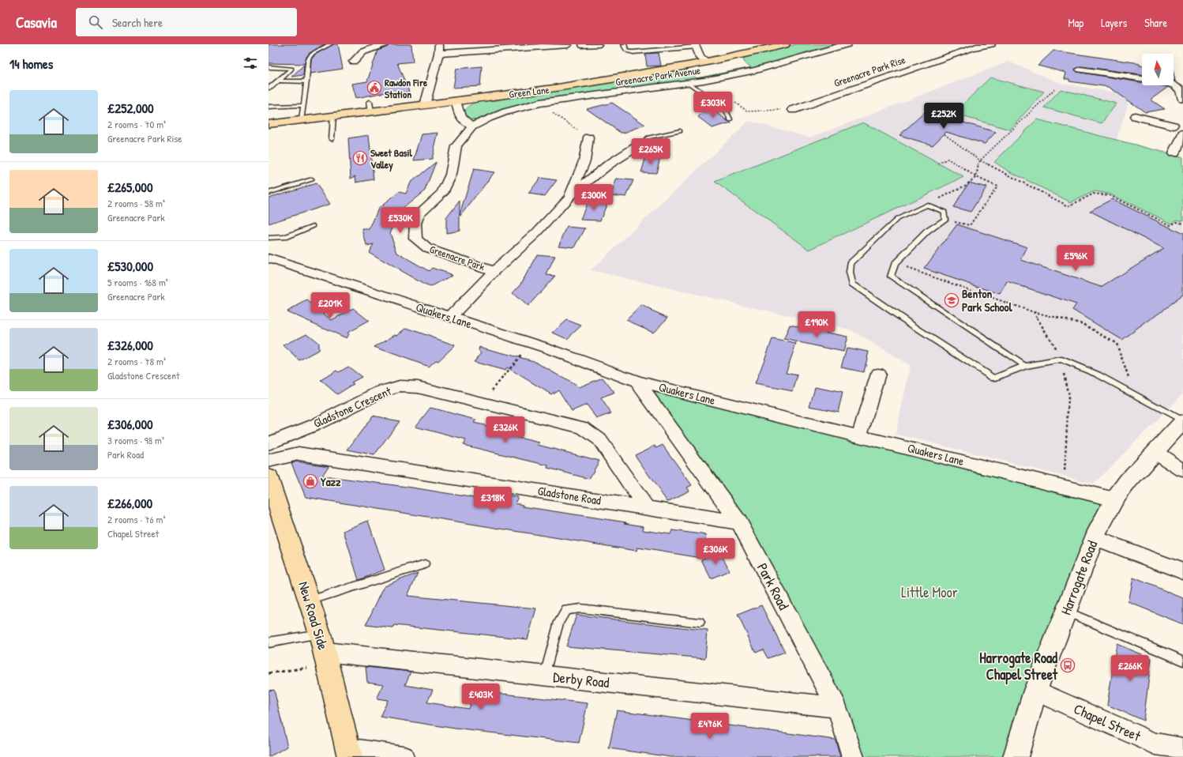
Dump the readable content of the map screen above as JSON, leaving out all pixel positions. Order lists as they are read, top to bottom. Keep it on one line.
{"streets":{"main road":["Green Lane","Harrogate Road","New Road Side"],"street":["Greenacre Park Rise","Greenacre Park Avenue","Greenacre Park","Quakers Lane","Gladstone Crescent","Gladstone Road","Park Road","Derby Road","Chapel Street"]},"crossings":[["Greenacre Park Avenue","Greenacre Park"],["Greenacre Park","Quakers Lane"],["Quakers Lane","Harrogate Road"],["Quakers Lane","Park Road"],["Gladstone Crescent","Gladstone Road"],["Gladstone Road","Park Road"],["Harrogate Road","Chapel Street"],["Park Road","Derby Road"],["New Road Side","Derby Road"]],"parks":["Little Moor"],"places":{"public building":["Rawdon Fire Station"],"restaurant":["Sweet Basil Valley"],"school or university":["Benton Park School"],"shop":["Yazz"],"bus stop":["Harrogate Road Chapel Street"]},"north":"top","page":{"header":"Casavia","search":"Search here","nav":["Map","Layers","Share"],"heading":"14 homes","list":[{"name":"£252,000","note":"2 rooms · 70 m² · Greenacre Park Rise"},{"name":"£265,000","note":"2 rooms · 58 m² · Greenacre Park"},{"name":"£530,000","note":"5 rooms · 168 m² · Greenacre Park"},{"name":"£326,000","note":"2 rooms · 78 m² · Gladstone Crescent"},{"name":"£306,000","note":"3 rooms · 98 m² · Park Road"},{"name":"£266,000","note":"2 rooms · 76 m² · Chapel Street"}],"price":["£303K","£252K","£265K","£300K","£530K","£596K","£201K","£190K","£326K","£318K","£306K","£266K","£403K","£476K"]}}
